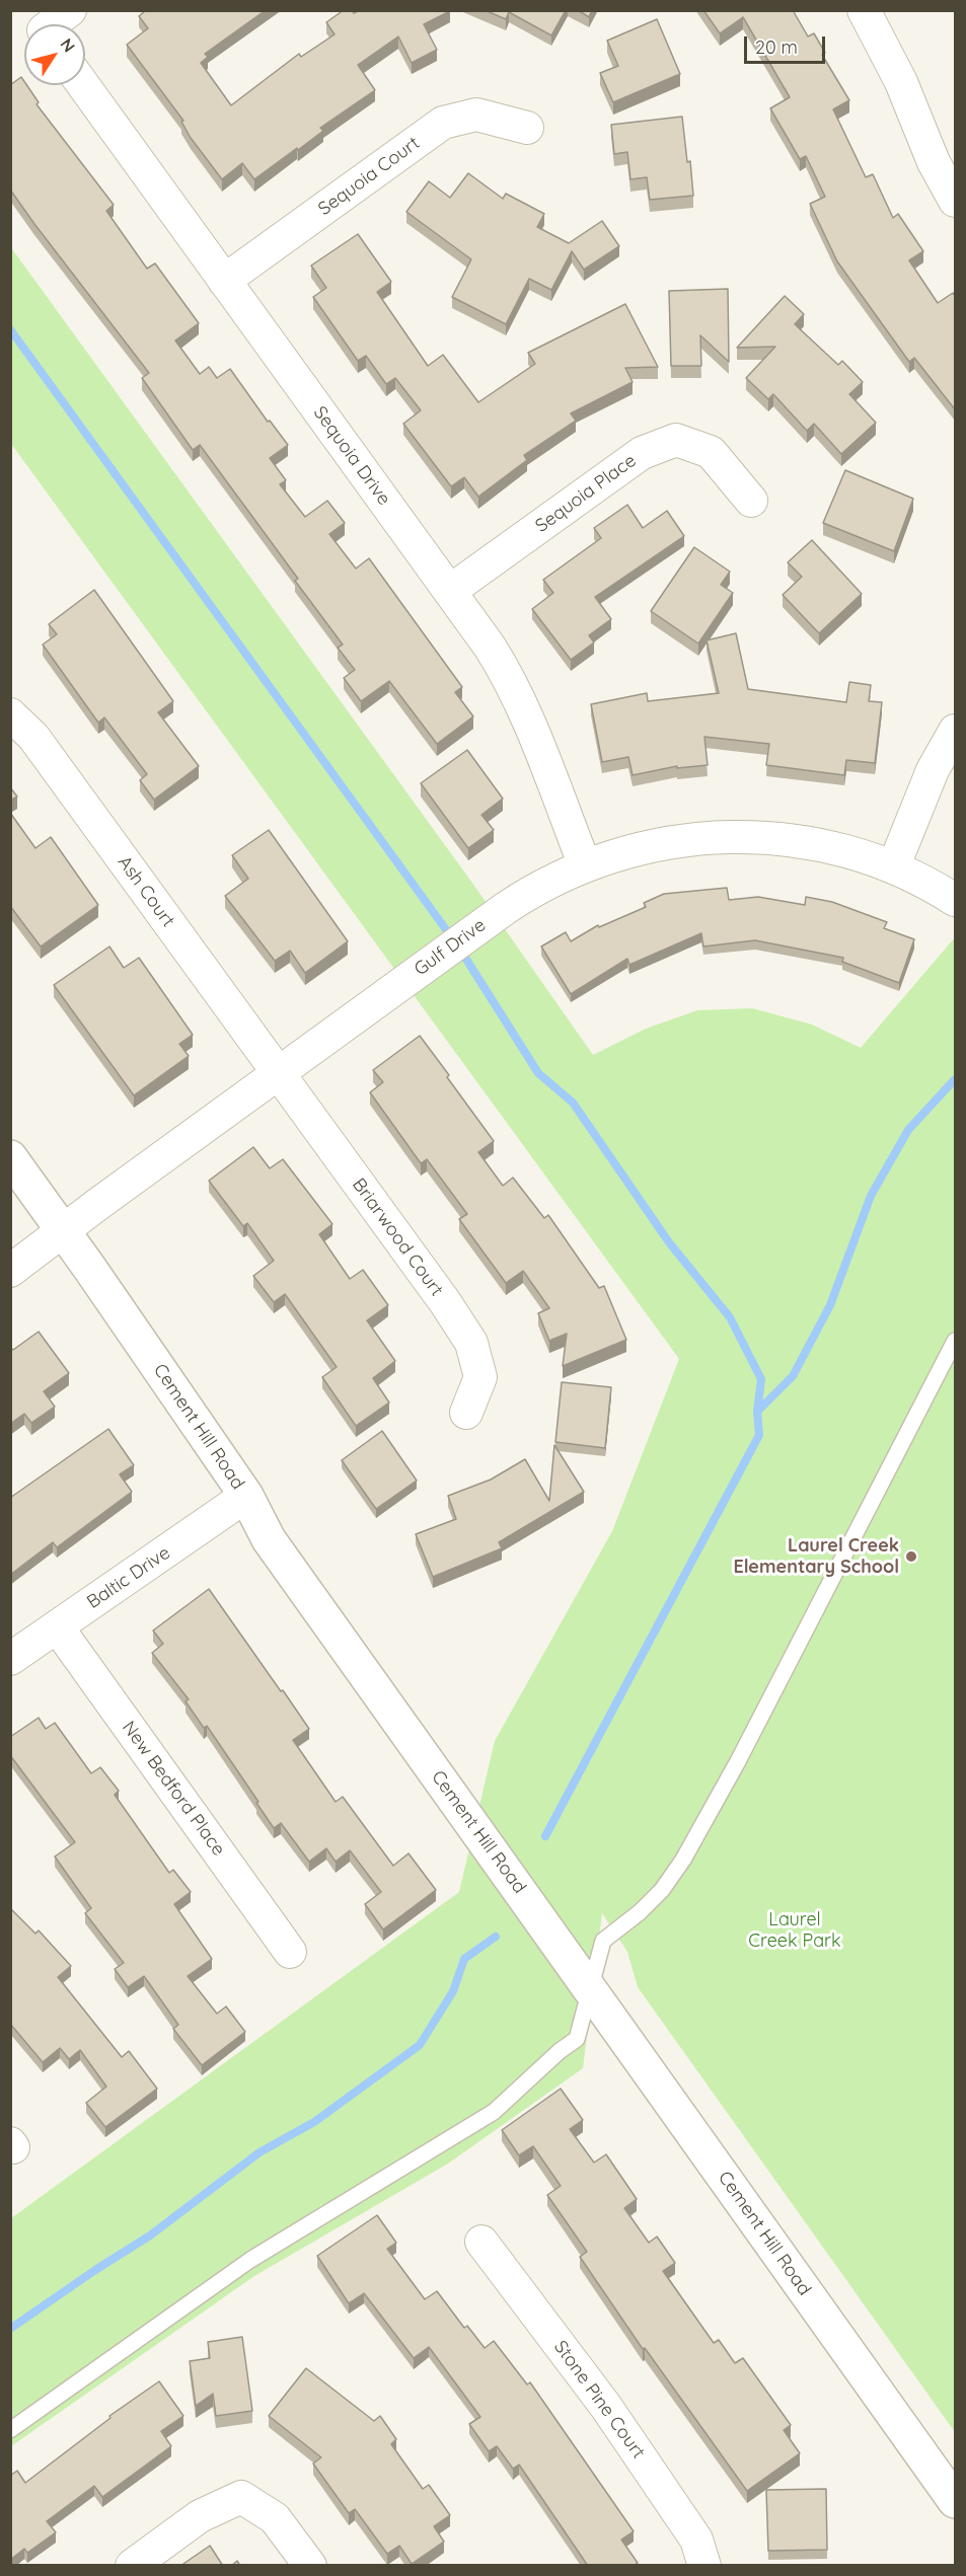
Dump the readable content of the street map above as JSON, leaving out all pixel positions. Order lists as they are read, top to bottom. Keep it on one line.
{"streets":{"street":["Sequoia Court","Sequoia Drive","Sequoia Place","Ash Court","Gulf Drive","Briarwood Court","Cement Hill Road","Baltic Drive","New Bedford Place","Stone Pine Court"]},"crossings":[["Sequoia Court","Sequoia Drive"],["Sequoia Drive","Sequoia Place"],["Sequoia Drive","Gulf Drive"],["Ash Court","Gulf Drive"],["Ash Court","Briarwood Court"],["Gulf Drive","Briarwood Court"],["Gulf Drive","Cement Hill Road"],["Cement Hill Road","Baltic Drive"],["Baltic Drive","New Bedford Place"]],"parks":["Laurel Creek Park"],"places":["Laurel Creek Elementary School"],"scale_bar":"20 m","north":"top right"}
